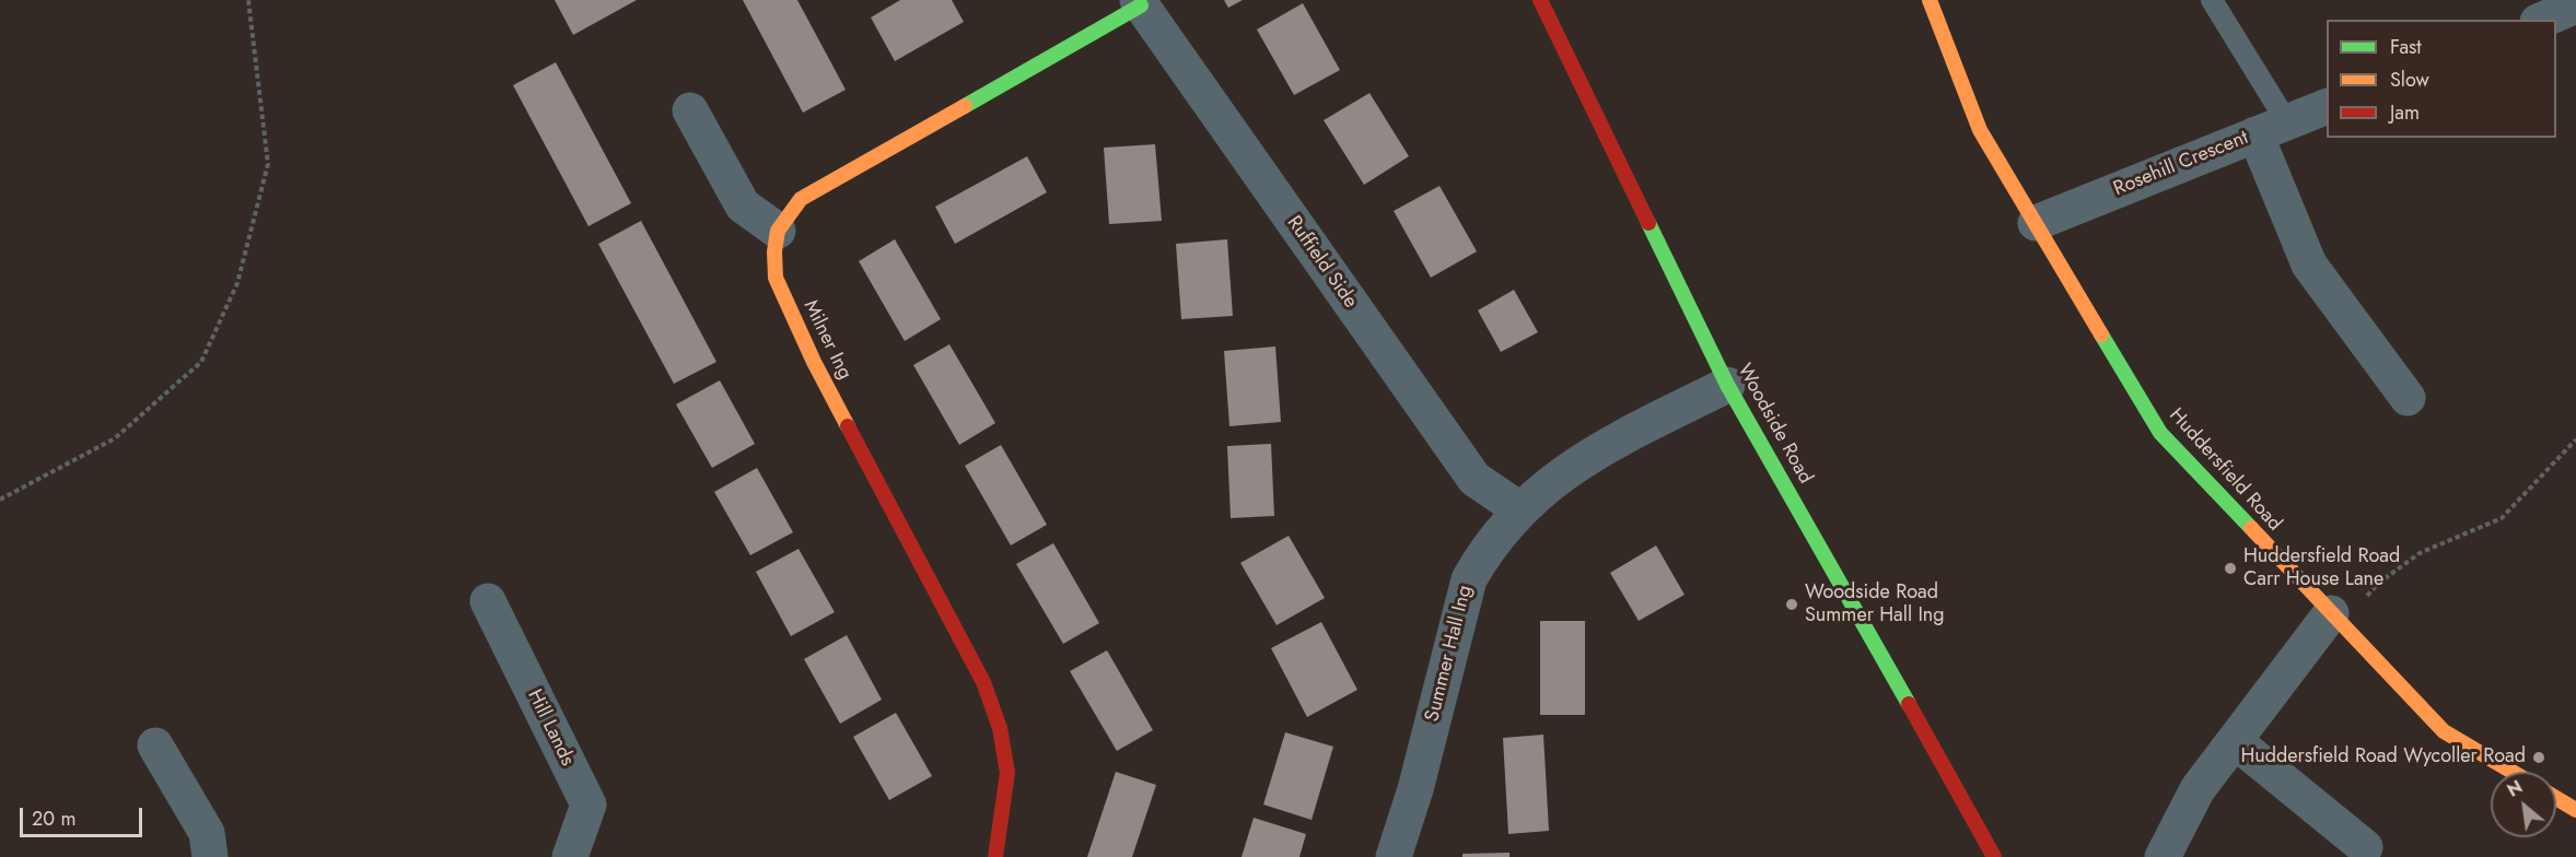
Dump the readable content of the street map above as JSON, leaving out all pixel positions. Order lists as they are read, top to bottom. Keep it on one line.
{"streets":{"main road":["Milner Ing","Woodside Road","Huddersfield Road"],"street":["Rosehill Crescent","Ruffield Side","Summer Hall Ing","Hill Lands"]},"crossings":[["Rosehill Crescent","Huddersfield Road"],["Ruffield Side","Summer Hall Ing"],["Woodside Road","Summer Hall Ing"]],"places":["Huddersfield Road Carr House Lane","Woodside Road Summer Hall Ing","Huddersfield Road Wycoller Road"],"legend":["Fast","Slow","Jam"],"scale_bar":"20 m","north":"top left"}
